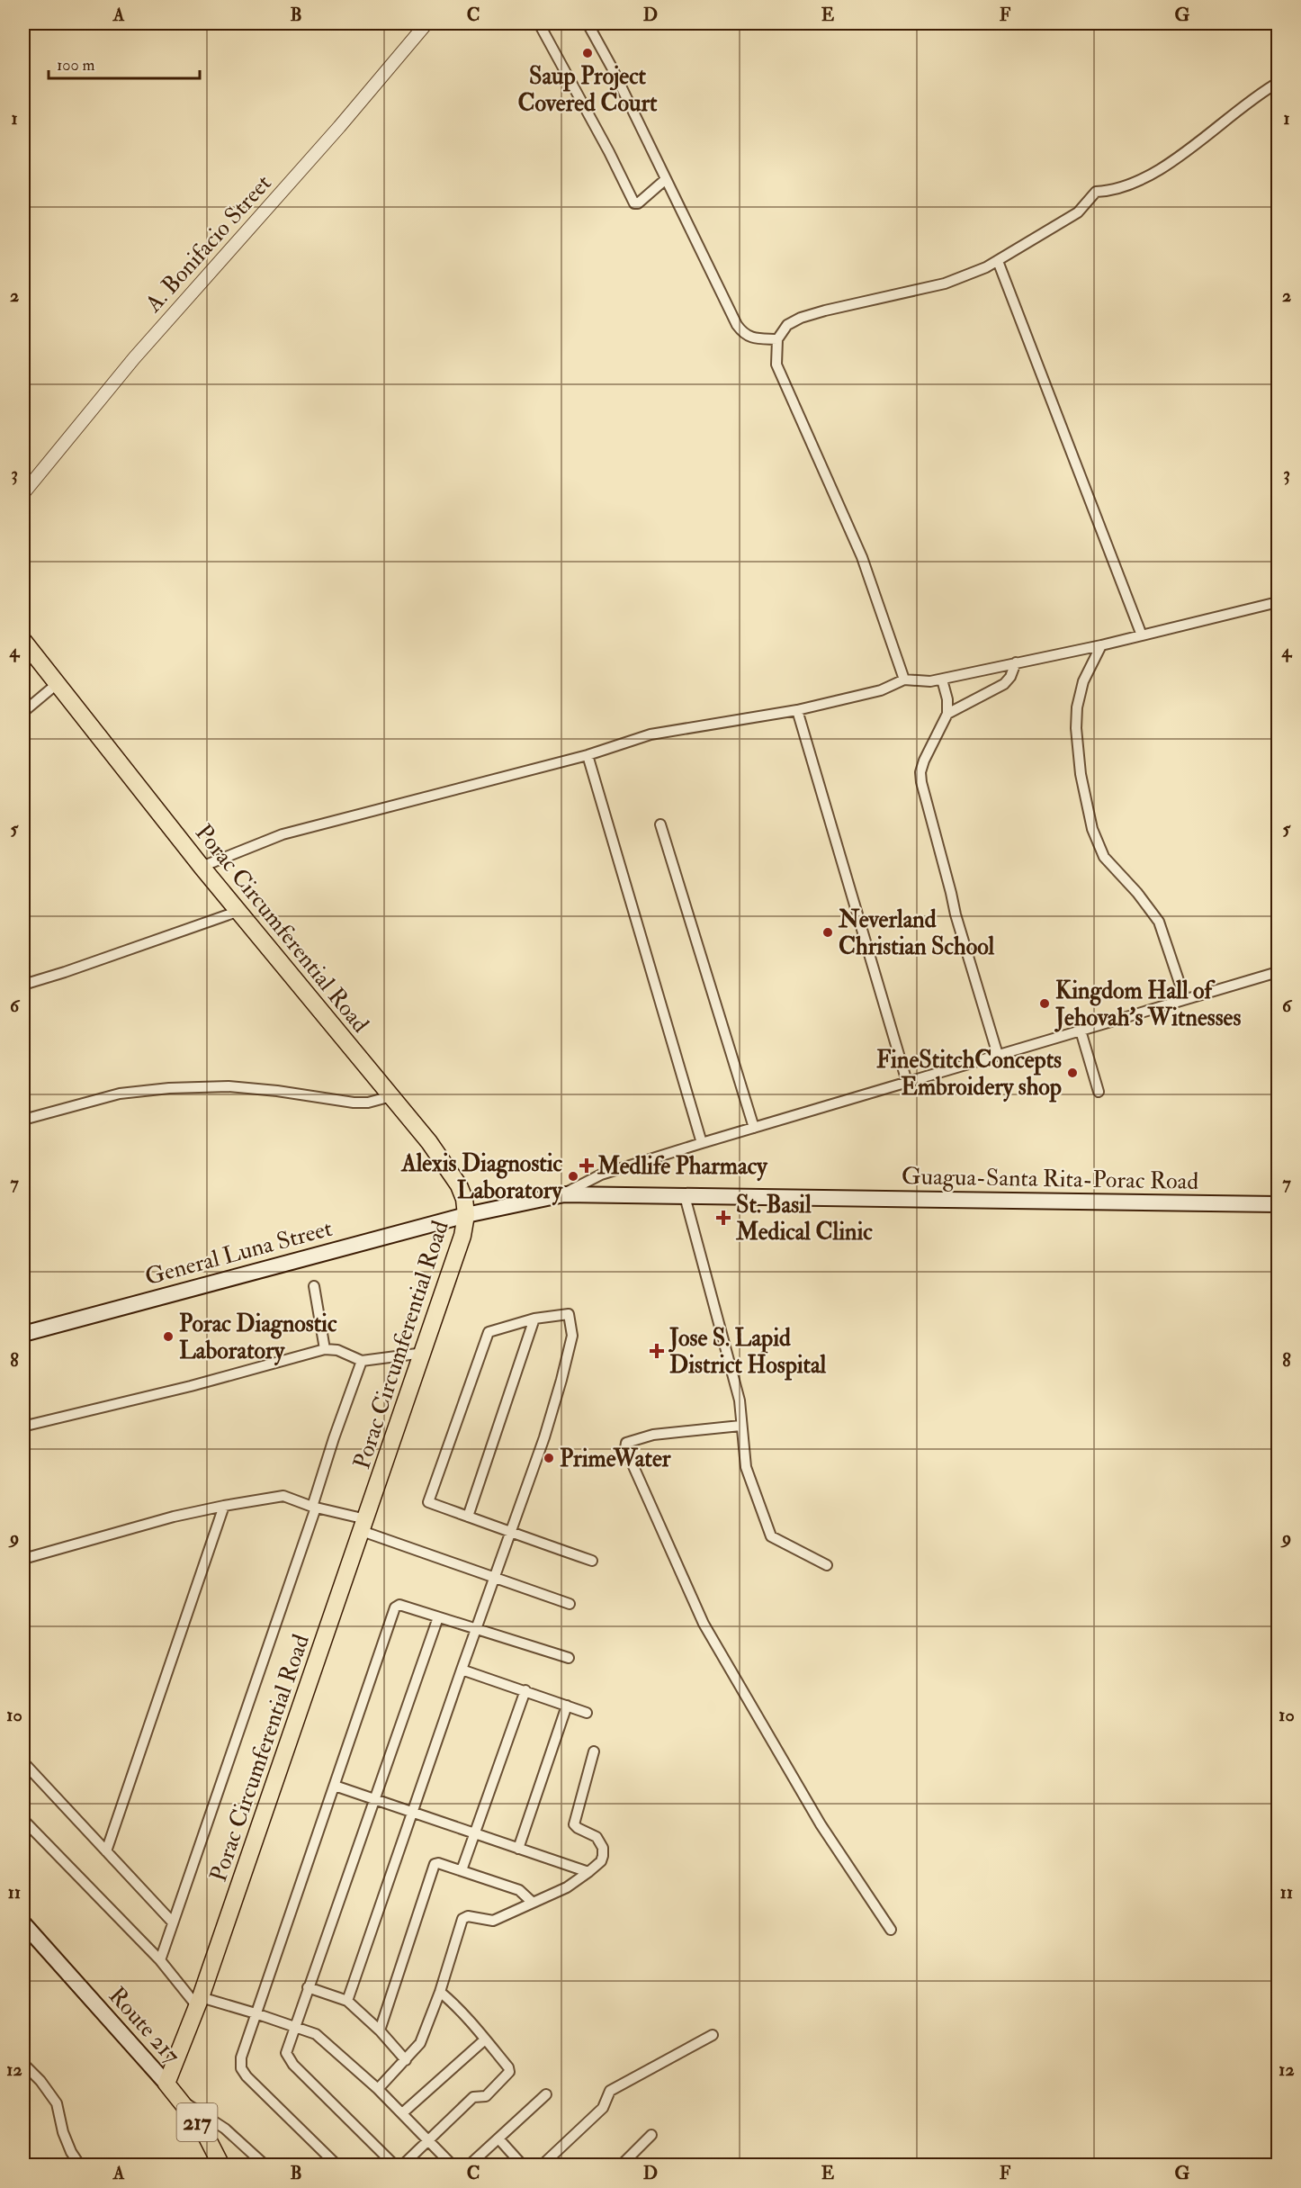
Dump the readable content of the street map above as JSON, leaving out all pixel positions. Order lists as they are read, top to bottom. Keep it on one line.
{"streets":{"main road":["Porac Circumferential Road","Guagua-Santa Rita-Porac Road","General Luna Street","Route 217","217"],"street":["A. Bonifacio Street"]},"crossings":[["Porac Circumferential Road","Guagua-Santa Rita-Porac Road"],["Porac Circumferential Road","General Luna Street"],["Porac Circumferential Road","Route 217"],["Guagua-Santa Rita-Porac Road","General Luna Street"]],"places":{"other":["Saup Project Covered Court","Neverland Christian School","Kingdom Hall of Jehovah's Witnesses","FineStitchConcepts Embroidery shop","Alexis Diagnostic Laboratory","Porac Diagnostic Laboratory","PrimeWater"],"health":["Medlife Pharmacy","St. Basil Medical Clinic","Jose S. Lapid District Hospital"]},"scale_bar":"100 m","grid":{"columns":["A","B","C","D","E","F","G"],"rows":["1","2","3","4","5","6","7","8","9","10","11","12"]}}
